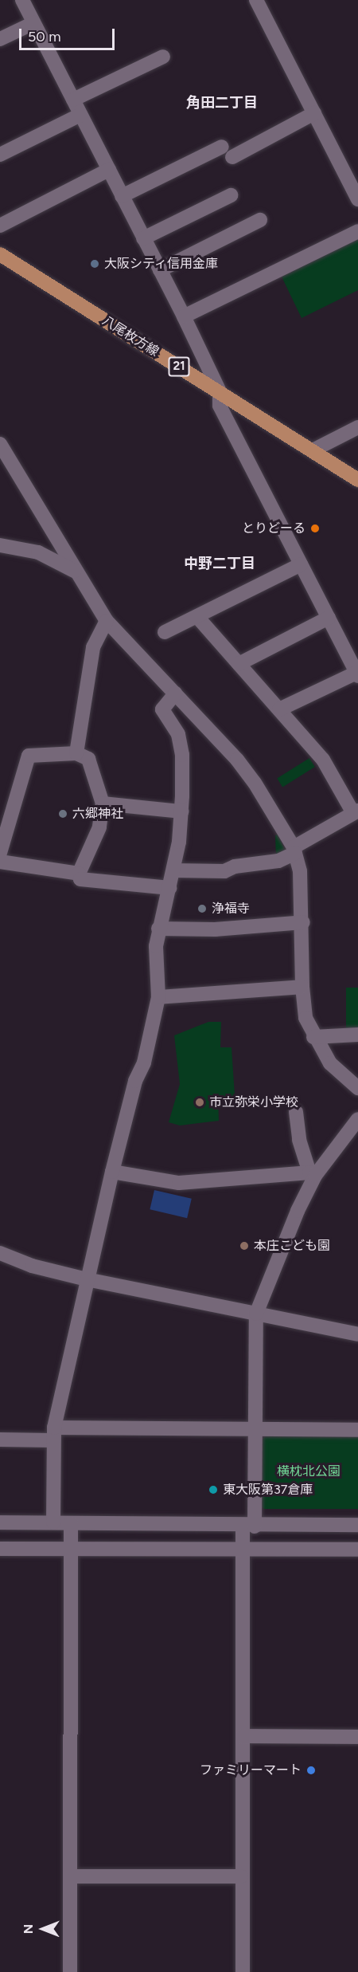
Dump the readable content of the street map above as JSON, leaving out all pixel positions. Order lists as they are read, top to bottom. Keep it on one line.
{"streets":{"main road":["八尾枚方線","21"]},"districts":["角田二丁目","中野二丁目"],"parks":["横枕北公園"],"places":["大阪シティ信用金庫","とりどーる","六郷神社","浄福寺","市立弥栄小学校","本庄こども園","東大阪第37倉庫","ファミリーマート"],"scale_bar":"50 m","north":"left"}
